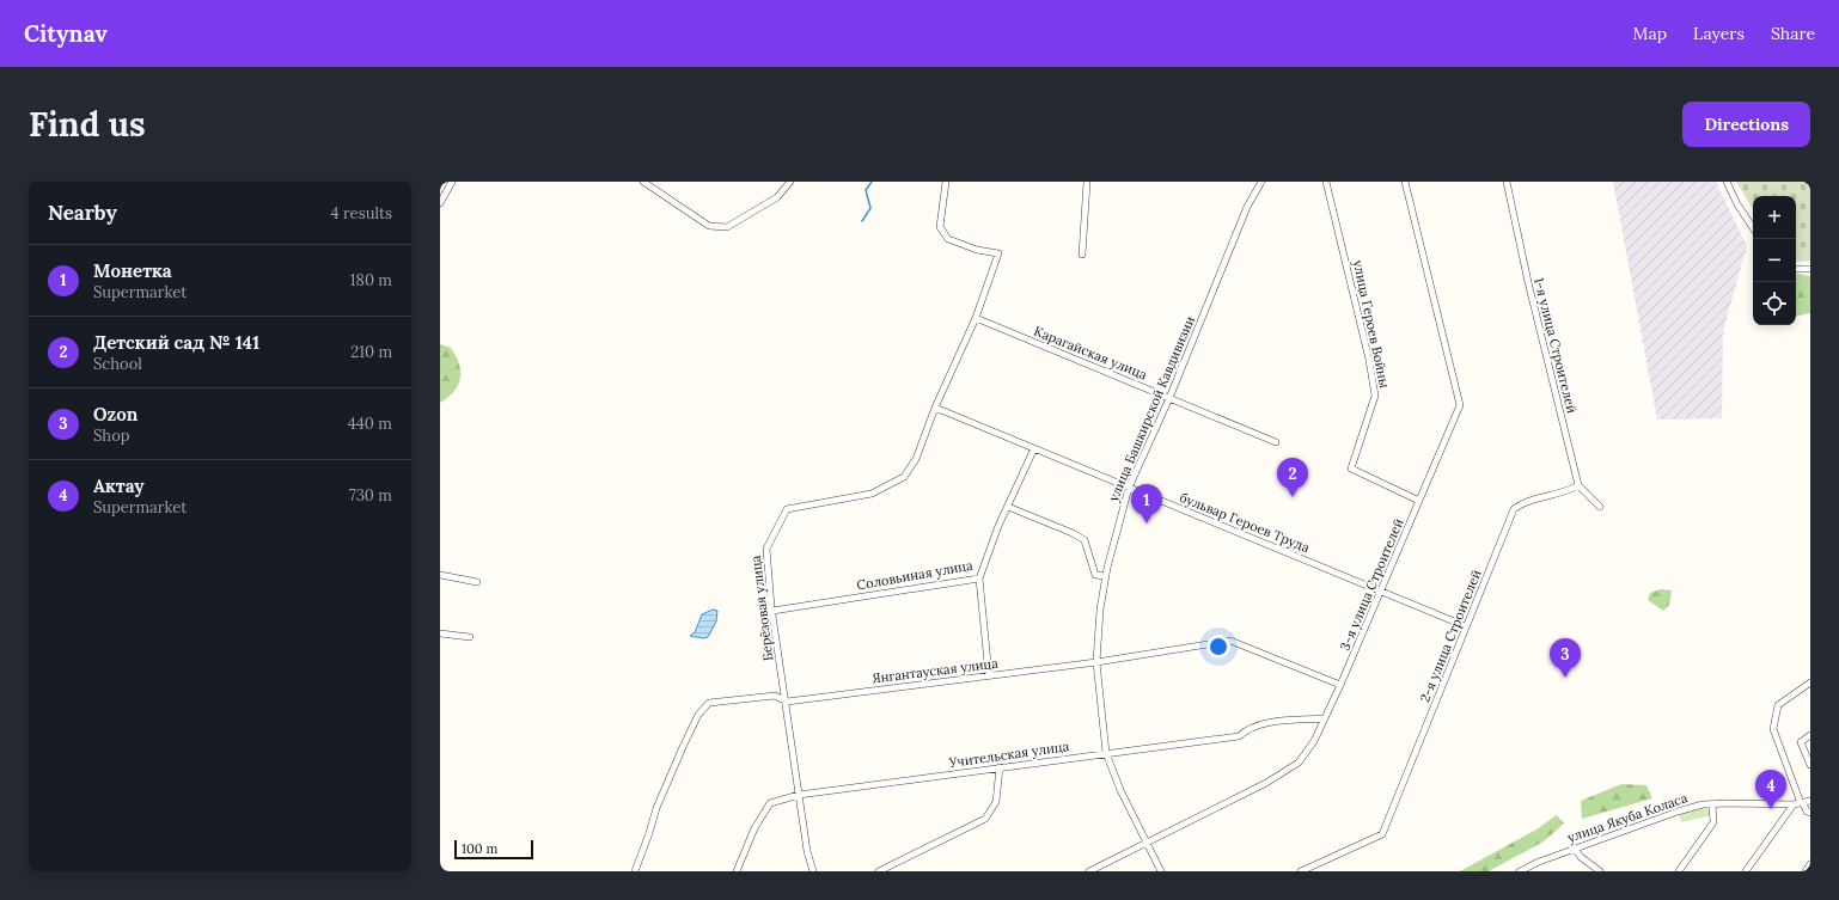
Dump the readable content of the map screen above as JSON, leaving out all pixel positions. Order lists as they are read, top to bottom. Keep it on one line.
{"streets":{"street":["улица Героев Войны","1-я улица Строителей","Карагайская улица","улица Башкирской Кавдивизии","бульвар Героев Труда","Соловьиная улица","3-я улица Строителей","Берёзовая улица","2-я улица Строителей","Янгантауская улица","Учительская улица","улица Якуба Коласа"]},"crossings":[["улица Героев Войны","3-я улица Строителей"],["1-я улица Строителей","2-я улица Строителей"],["Карагайская улица","улица Башкирской Кавдивизии"],["Карагайская улица","Берёзовая улица"],["улица Башкирской Кавдивизии","бульвар Героев Труда"],["улица Башкирской Кавдивизии","3-я улица Строителей"],["улица Башкирской Кавдивизии","Янгантауская улица"],["улица Башкирской Кавдивизии","Учительская улица"],["бульвар Героев Труда","Соловьиная улица"],["бульвар Героев Труда","3-я улица Строителей"],["бульвар Героев Труда","Берёзовая улица"],["бульвар Героев Труда","2-я улица Строителей"],["Соловьиная улица","Берёзовая улица"],["3-я улица Строителей","Янгантауская улица"],["3-я улица Строителей","Учительская улица"],["Берёзовая улица","Янгантауская улица"],["Берёзовая улица","Учительская улица"]],"scale_bar":"100 m","page":{"header":"Citynav","nav":["Map","Layers","Share"],"buttons":"Directions","title":"Find us","heading":["Nearby","4 results"],"map_buttons":["+","−"],"list":[{"mark":"1","name":"Монетка","note":"Supermarket","value":"180 m"},{"mark":"2","name":"Детский сад № 141","note":"School","value":"210 m"},{"mark":"3","name":"Ozon","note":"Shop","value":"440 m"},{"mark":"4","name":"Актау","note":"Supermarket","value":"730 m"}],"pins":["2","1","3","4"],"scale":"100 m"}}
